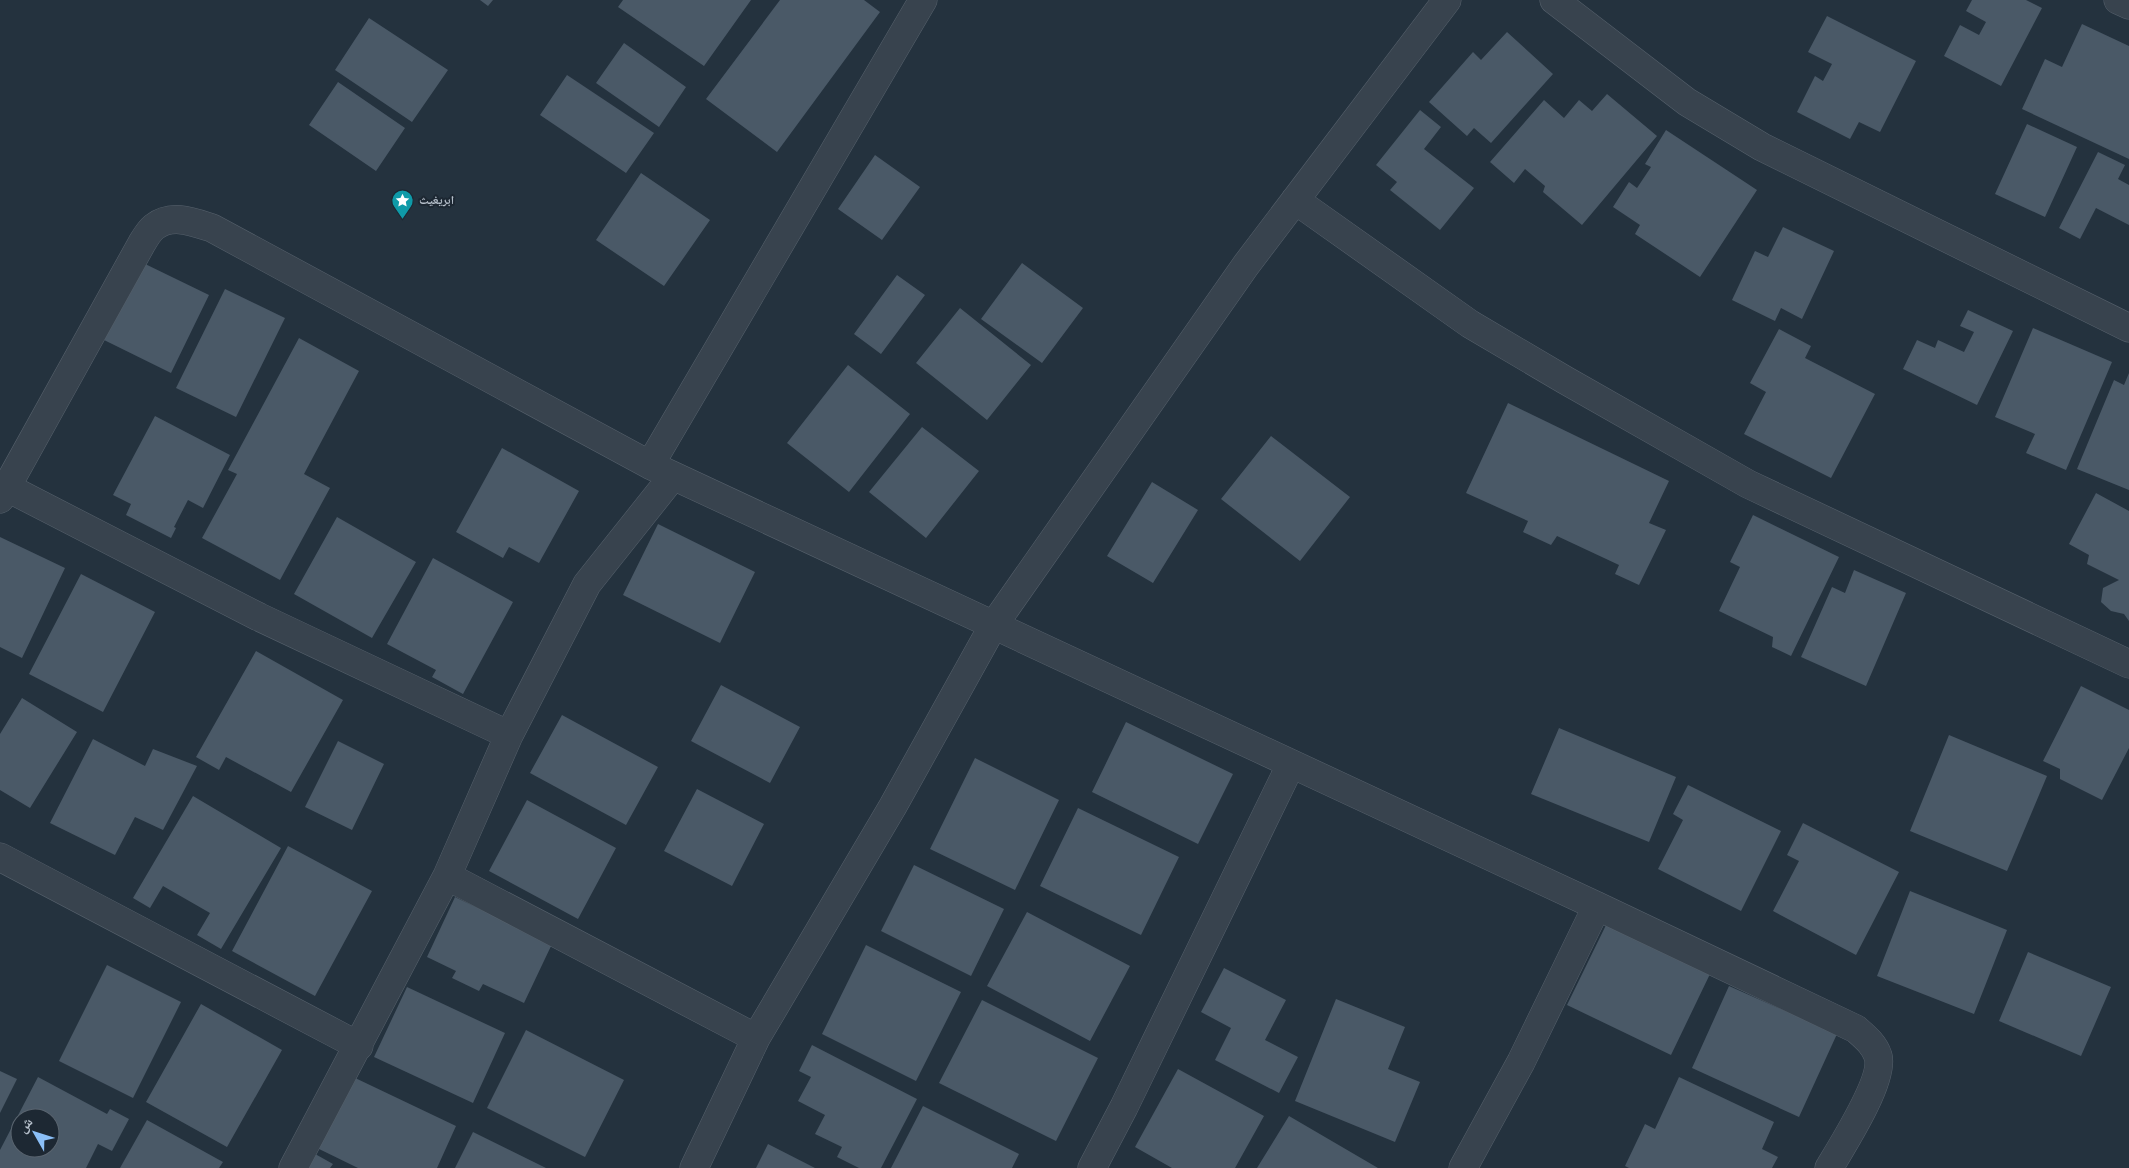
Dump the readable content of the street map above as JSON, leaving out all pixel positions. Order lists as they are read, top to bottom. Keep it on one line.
{"places":{"place":["ابريغيث"]},"north":"top left"}
